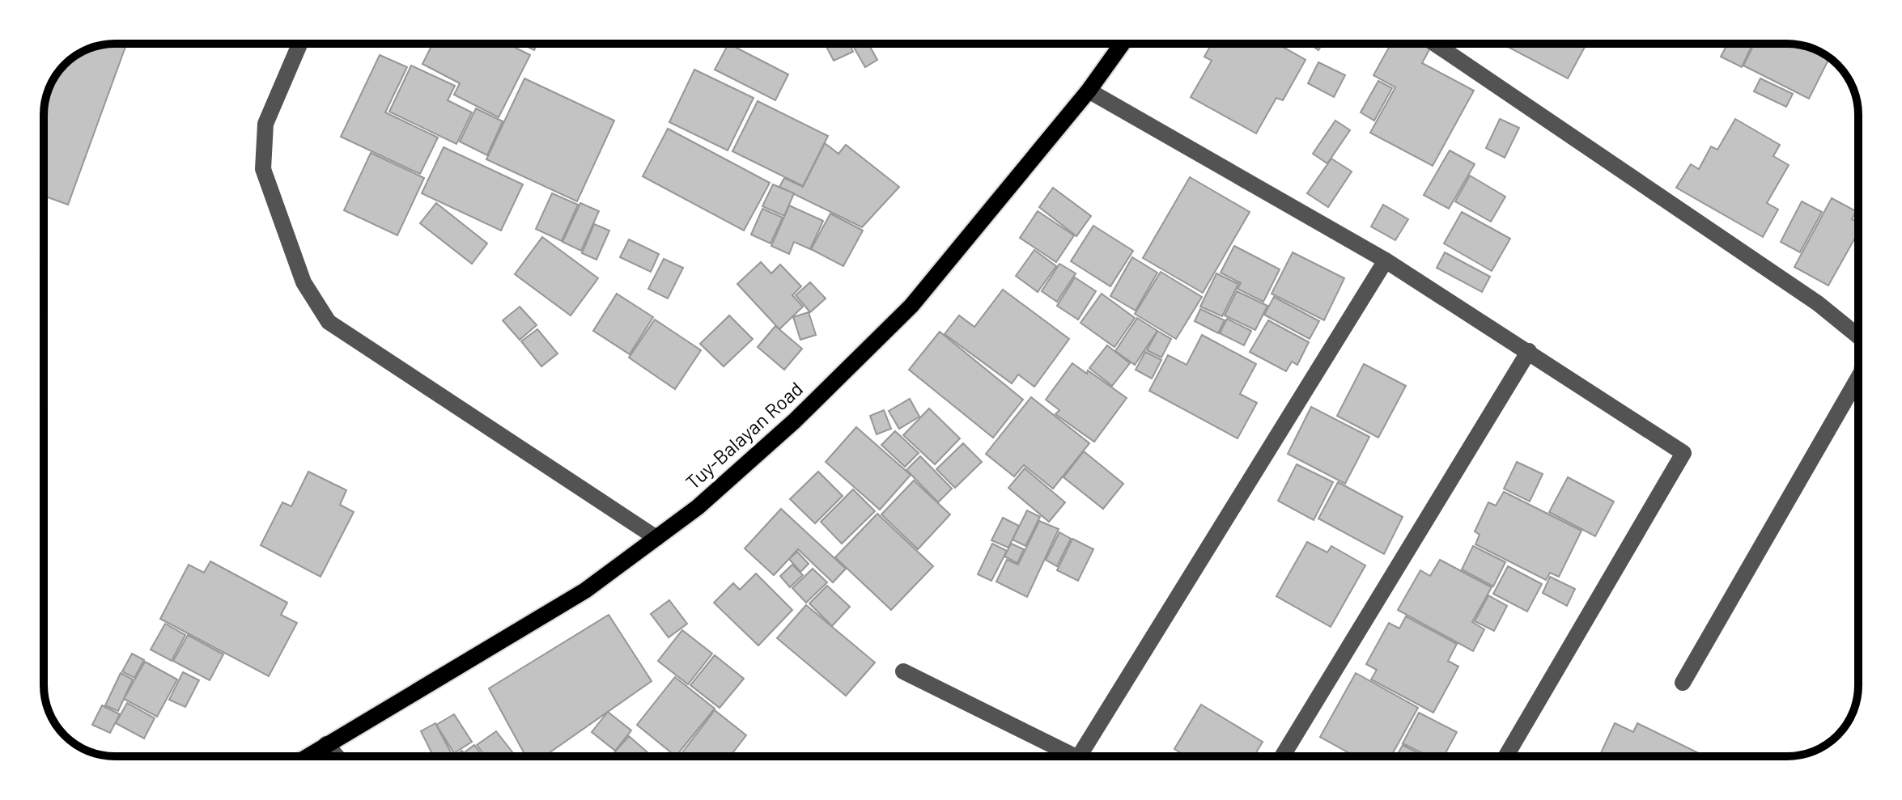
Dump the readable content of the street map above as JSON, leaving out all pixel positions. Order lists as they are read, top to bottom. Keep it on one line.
{"streets":{"main road":["Tuy-Balayan Road"]}}
